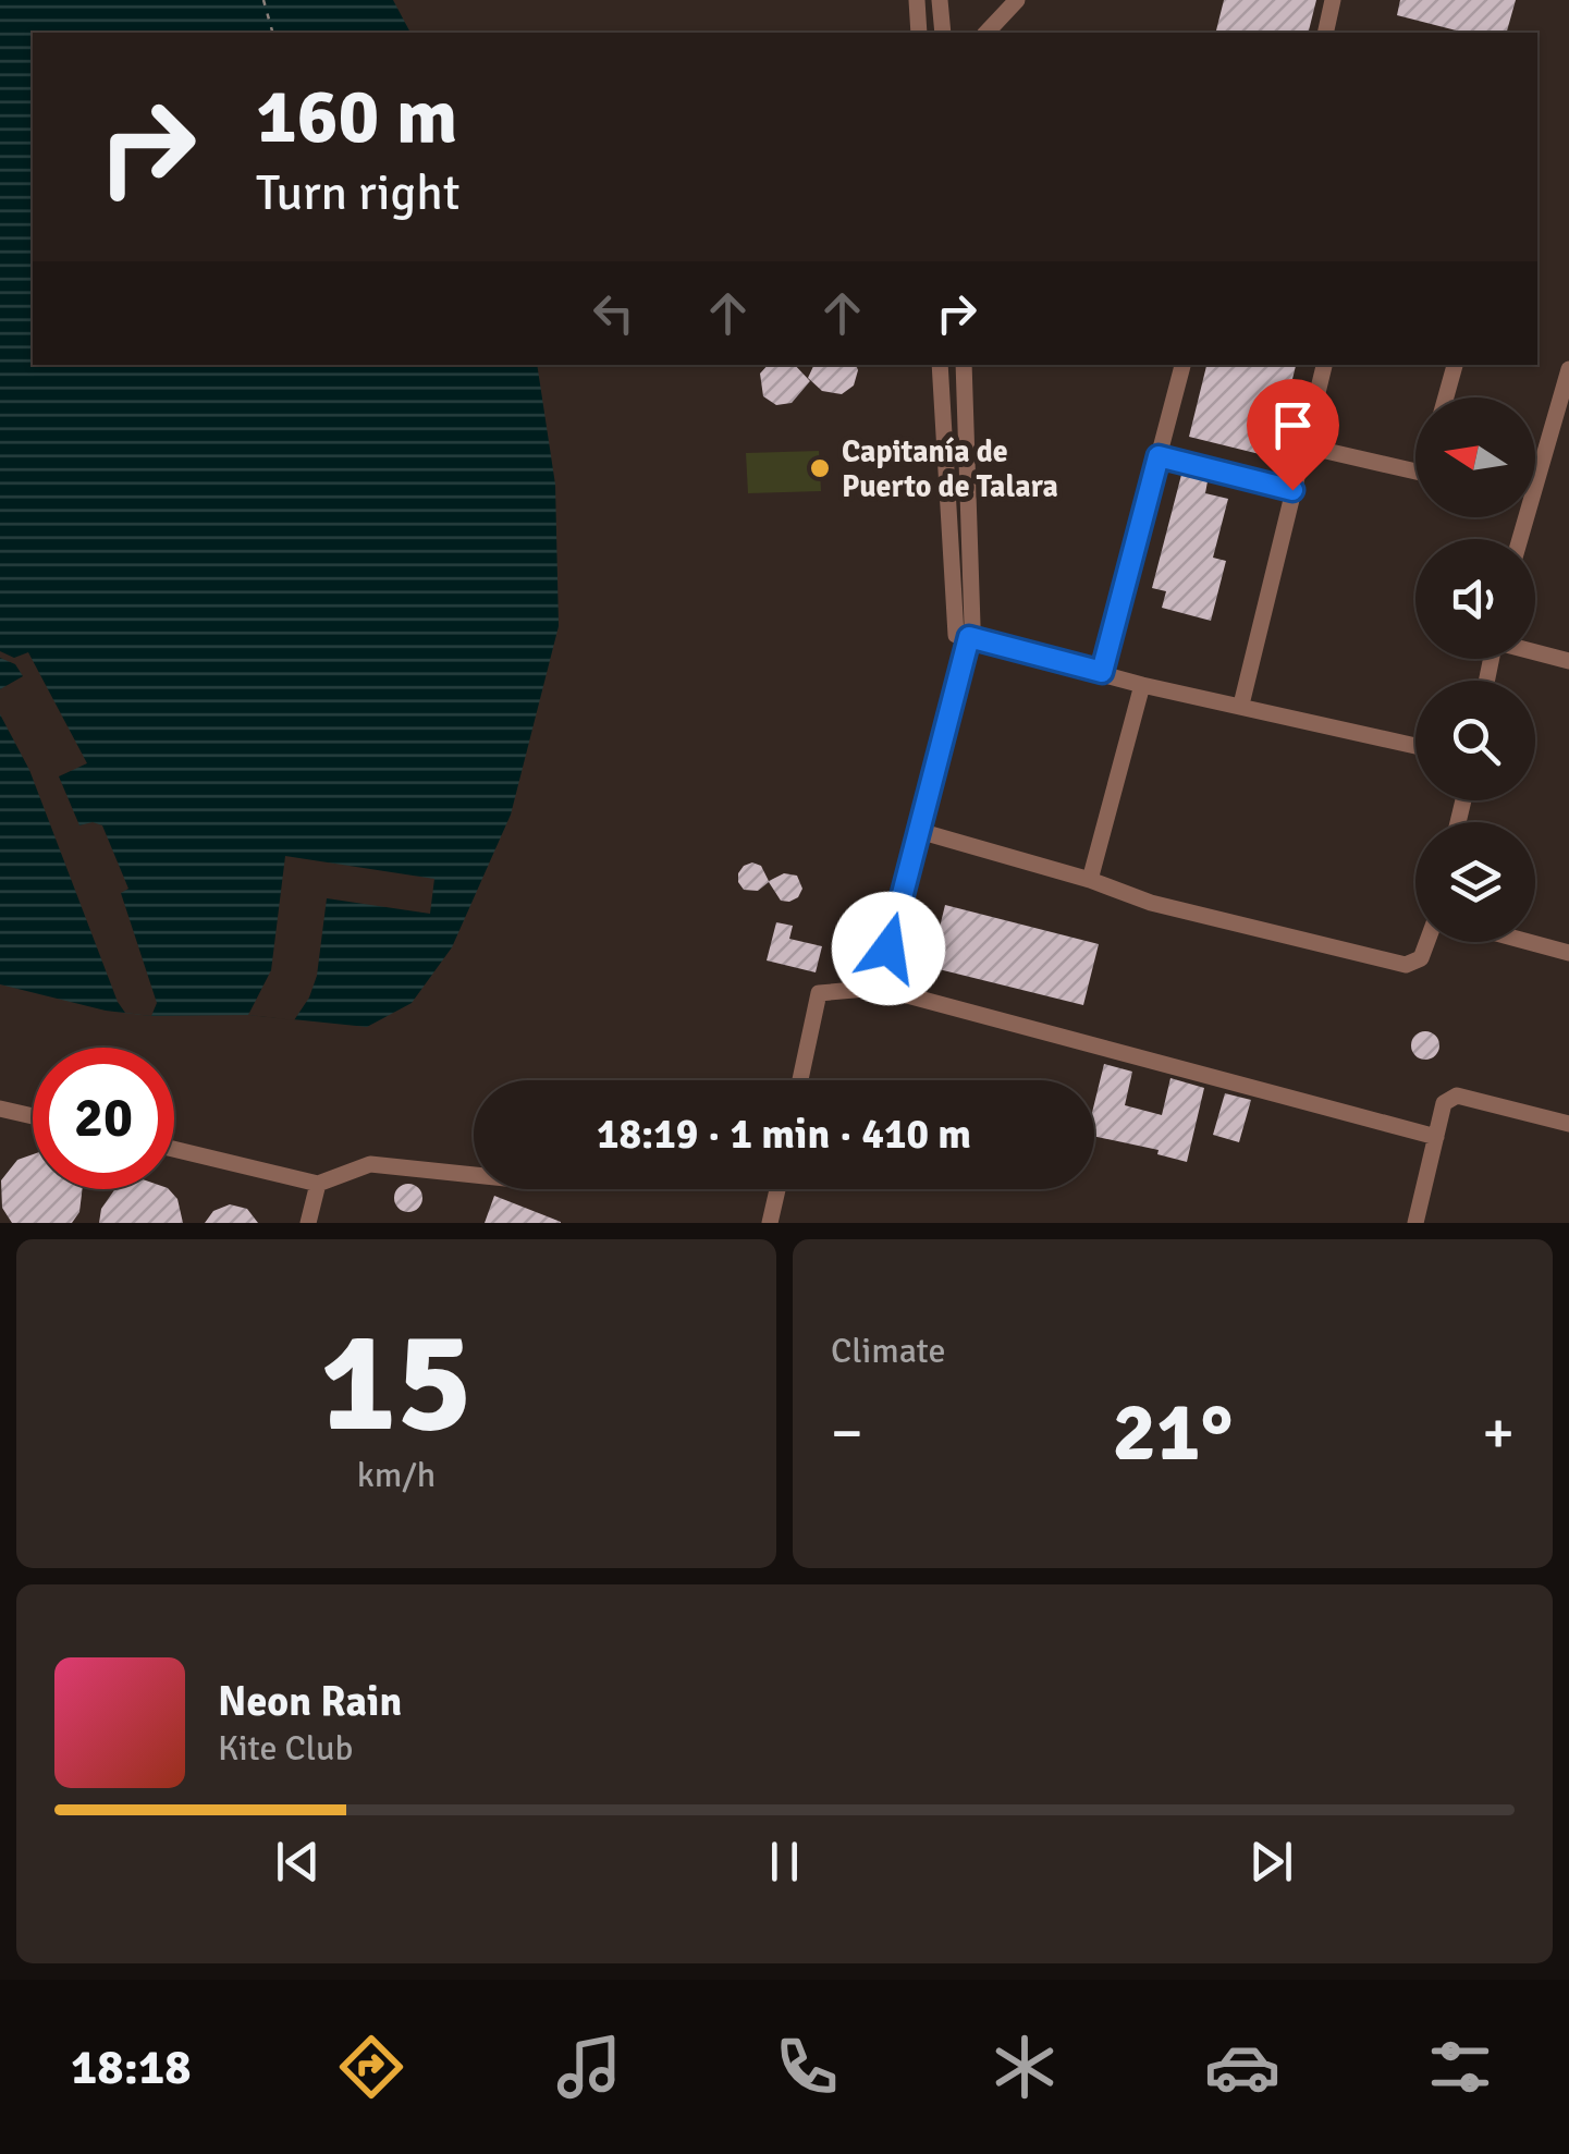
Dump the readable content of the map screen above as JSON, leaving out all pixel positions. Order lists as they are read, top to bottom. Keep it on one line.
{"places":["Capitanía de Puerto de Talara"],"north":"left","page":{"turn":["160 m","Turn right"],"limit":"20","trip":"18:19 · 1 min · 410 m","tile":[["15","km/h"],"Climate"],"heat":["−","21°","+"],"song":["Neon Rain","Kite Club"],"tabs":"18:18"}}
